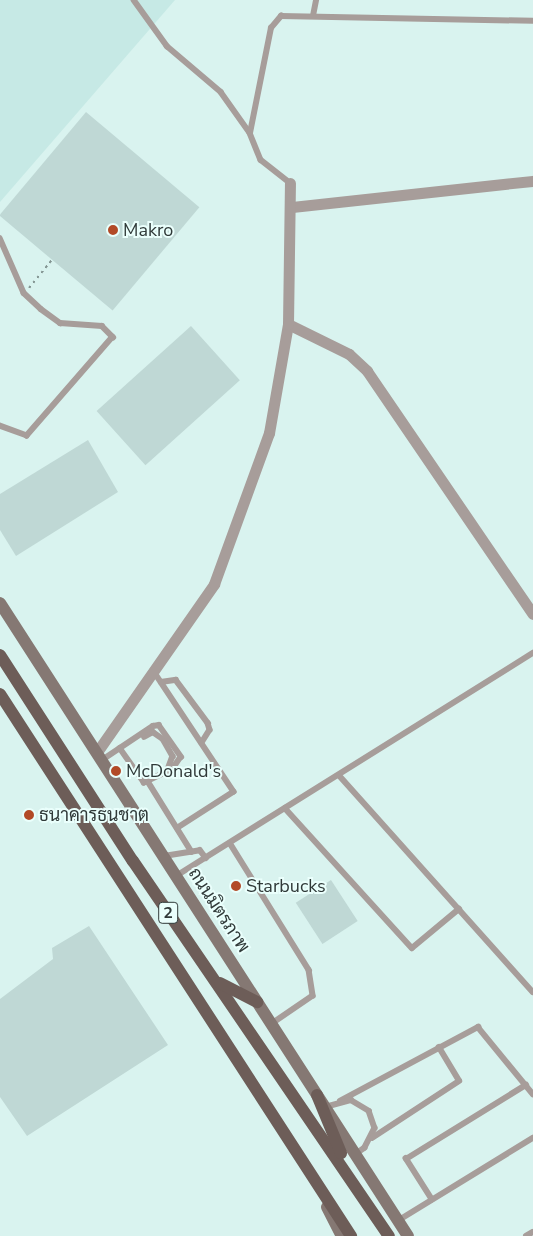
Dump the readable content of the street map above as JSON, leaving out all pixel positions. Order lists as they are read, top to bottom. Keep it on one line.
{"streets":{"main road":["ถนนมิตรภาพ","2"]},"places":["Makro","McDonald's","ธนาคารธนชาต","Starbucks"]}
